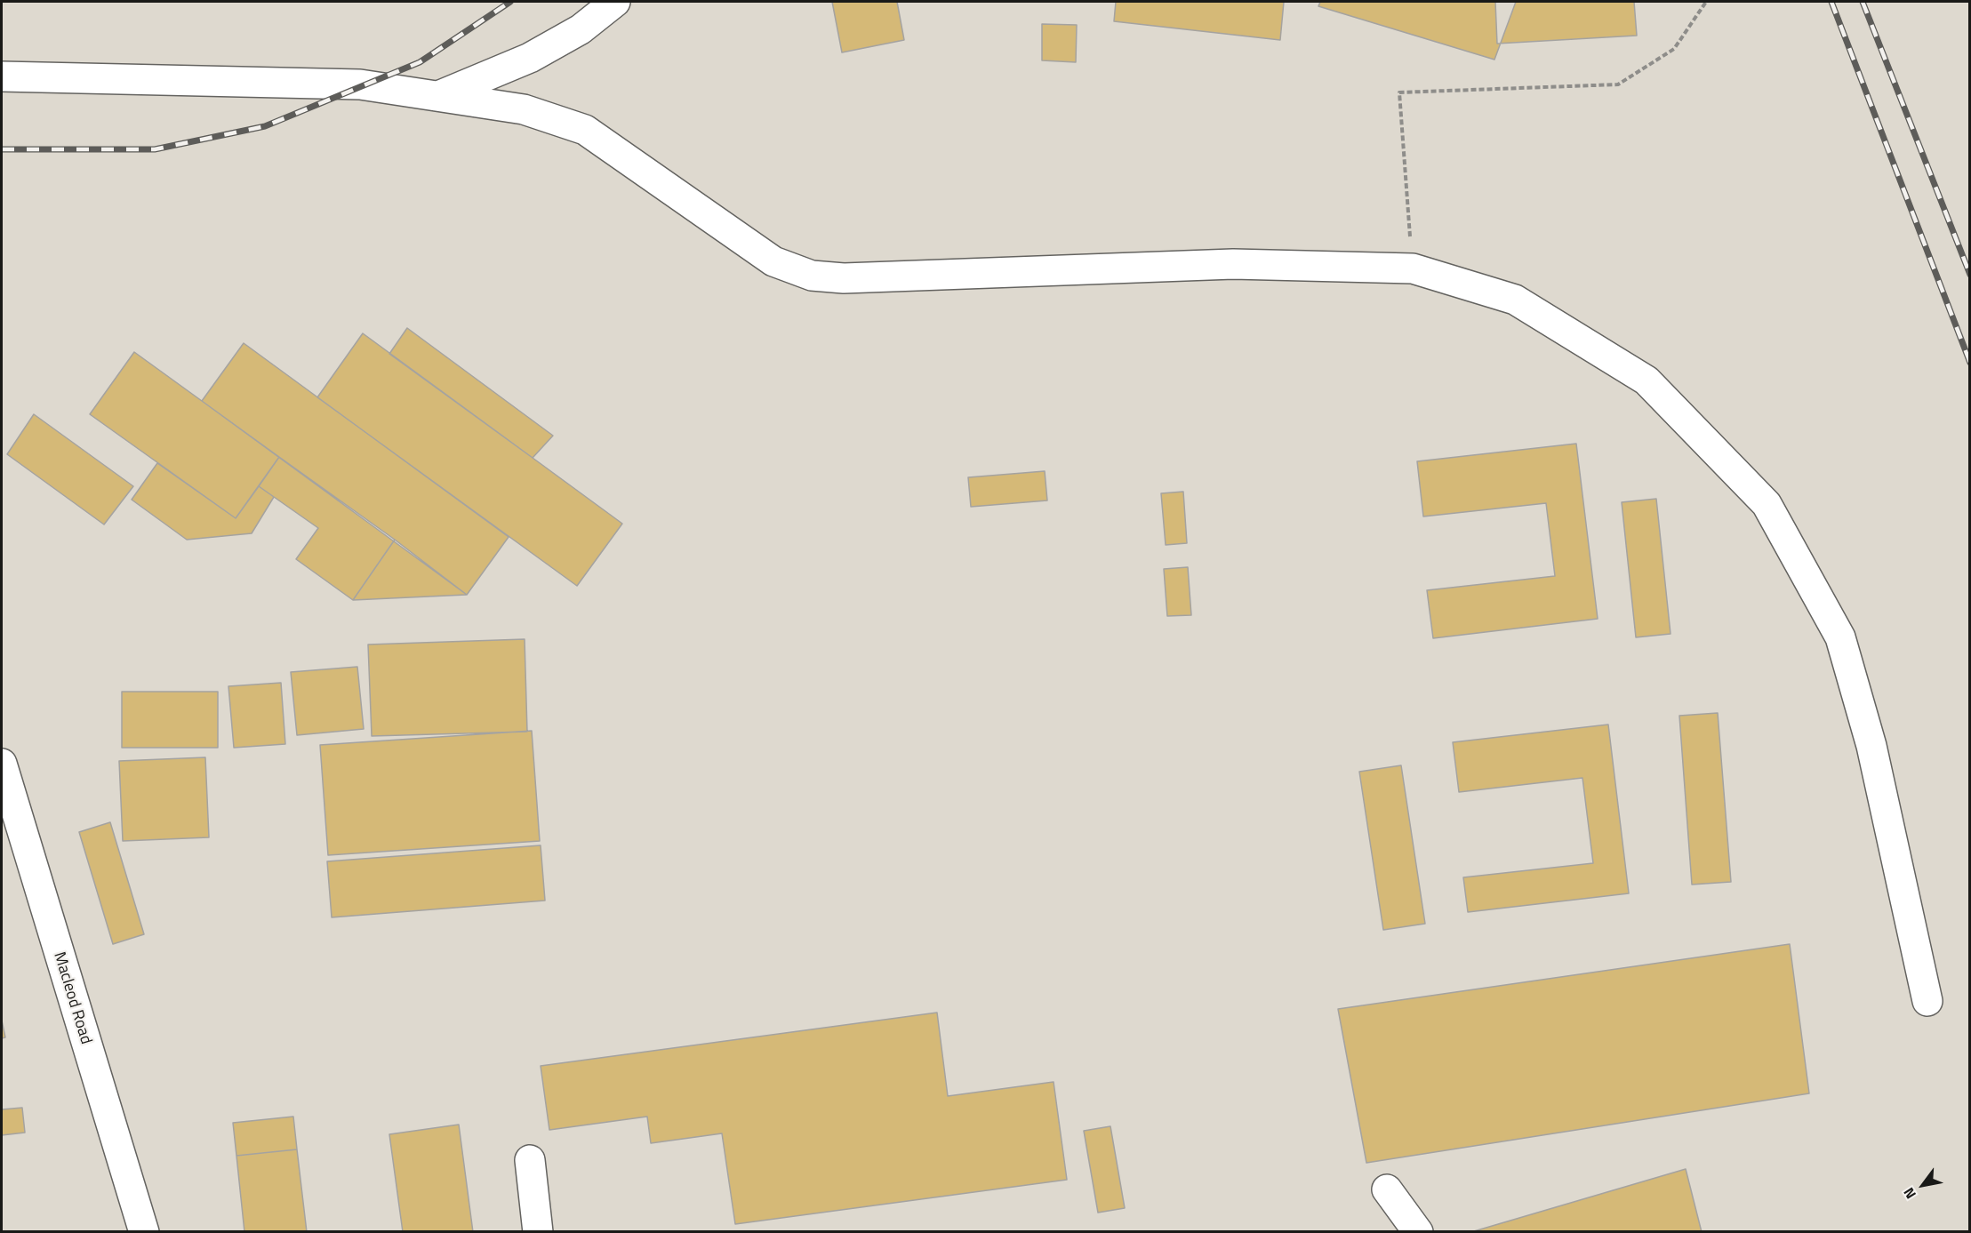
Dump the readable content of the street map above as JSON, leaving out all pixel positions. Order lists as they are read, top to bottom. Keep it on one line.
{"streets":{"street":["Macleod Road"]},"north":"bottom left"}
